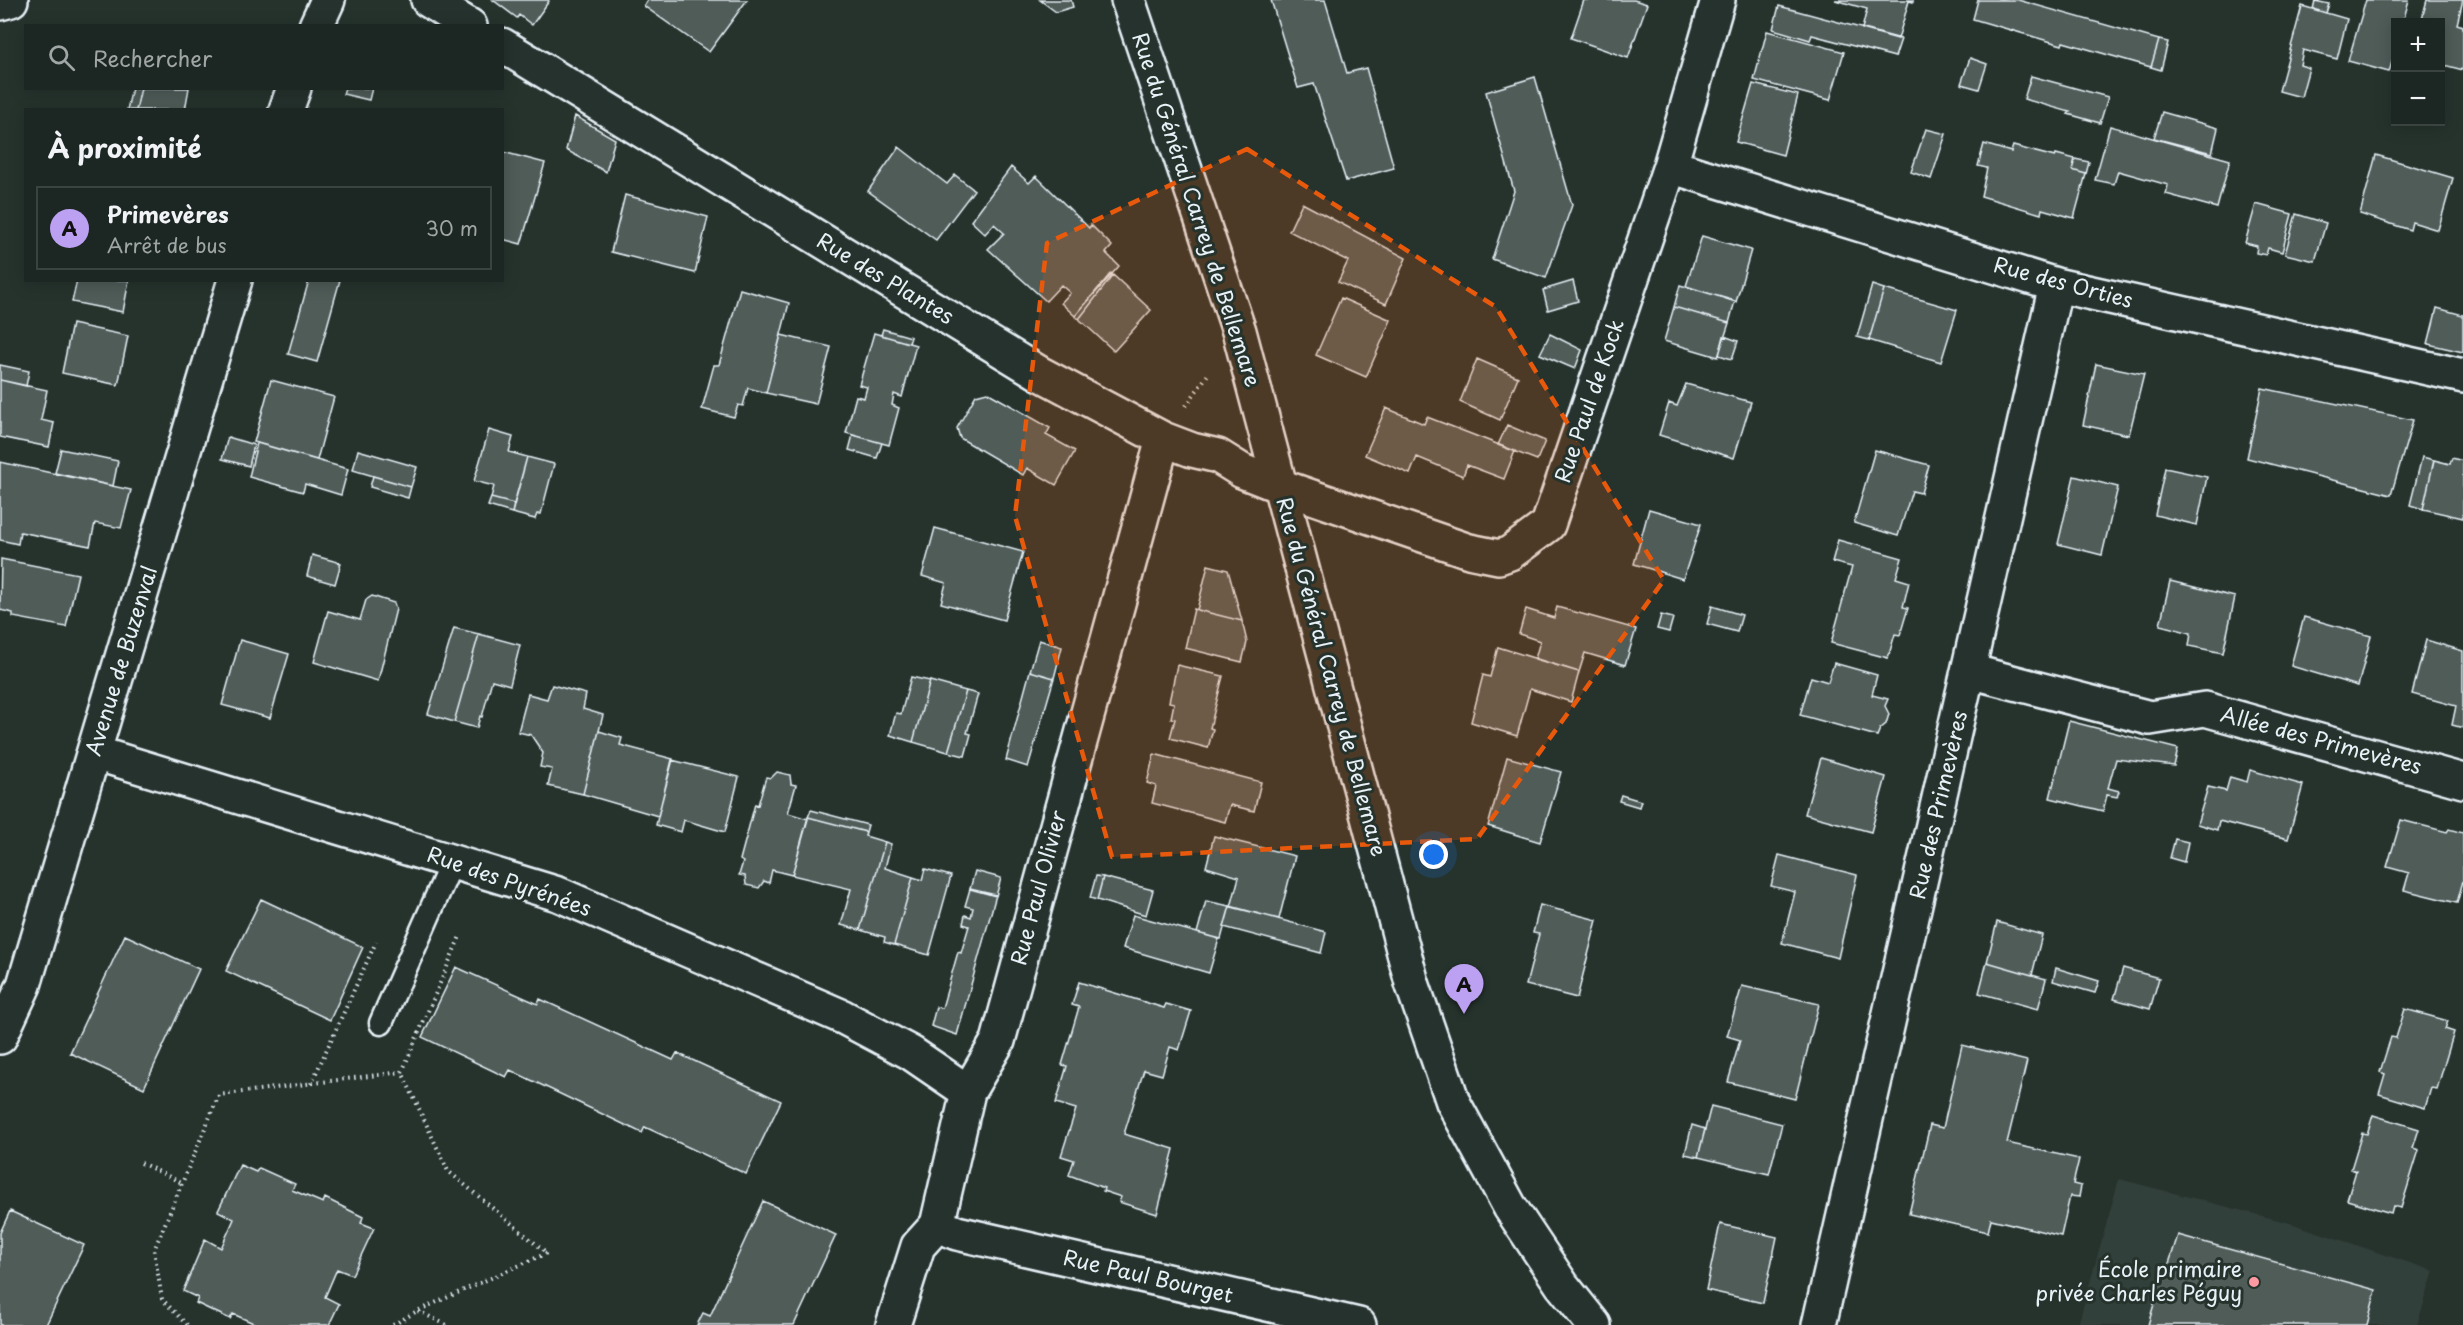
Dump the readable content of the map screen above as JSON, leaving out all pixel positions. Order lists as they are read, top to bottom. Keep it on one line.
{"streets":{"street":["Rue du Général Carrey de Bellemare","Rue des Plantes","Rue des Orties","Rue Paul de Kock","Avenue de Buzenval","Allée des Primevères","Rue des Primevères","Rue des Pyrénées","Rue Paul Olivier","Rue Paul Bourget"]},"crossings":[["Rue du Général Carrey de Bellemare","Rue des Plantes"],["Rue du Général Carrey de Bellemare","Rue Paul de Kock"],["Rue des Plantes","Rue Paul de Kock"],["Rue des Plantes","Rue Paul Olivier"],["Rue des Orties","Rue Paul de Kock"],["Rue des Orties","Rue des Primevères"],["Avenue de Buzenval","Rue des Pyrénées"],["Allée des Primevères","Rue des Primevères"],["Rue des Pyrénées","Rue Paul Olivier"],["Rue Paul Olivier","Rue Paul Bourget"]],"places":["École primaire privée Charles Péguy"],"page":{"map_buttons":["+","−"],"search":"Rechercher","heading":"À proximité","list":[{"mark":"A","name":"Primevères","note":"Arrêt de bus","value":"30 m"}],"pins":"A"}}
